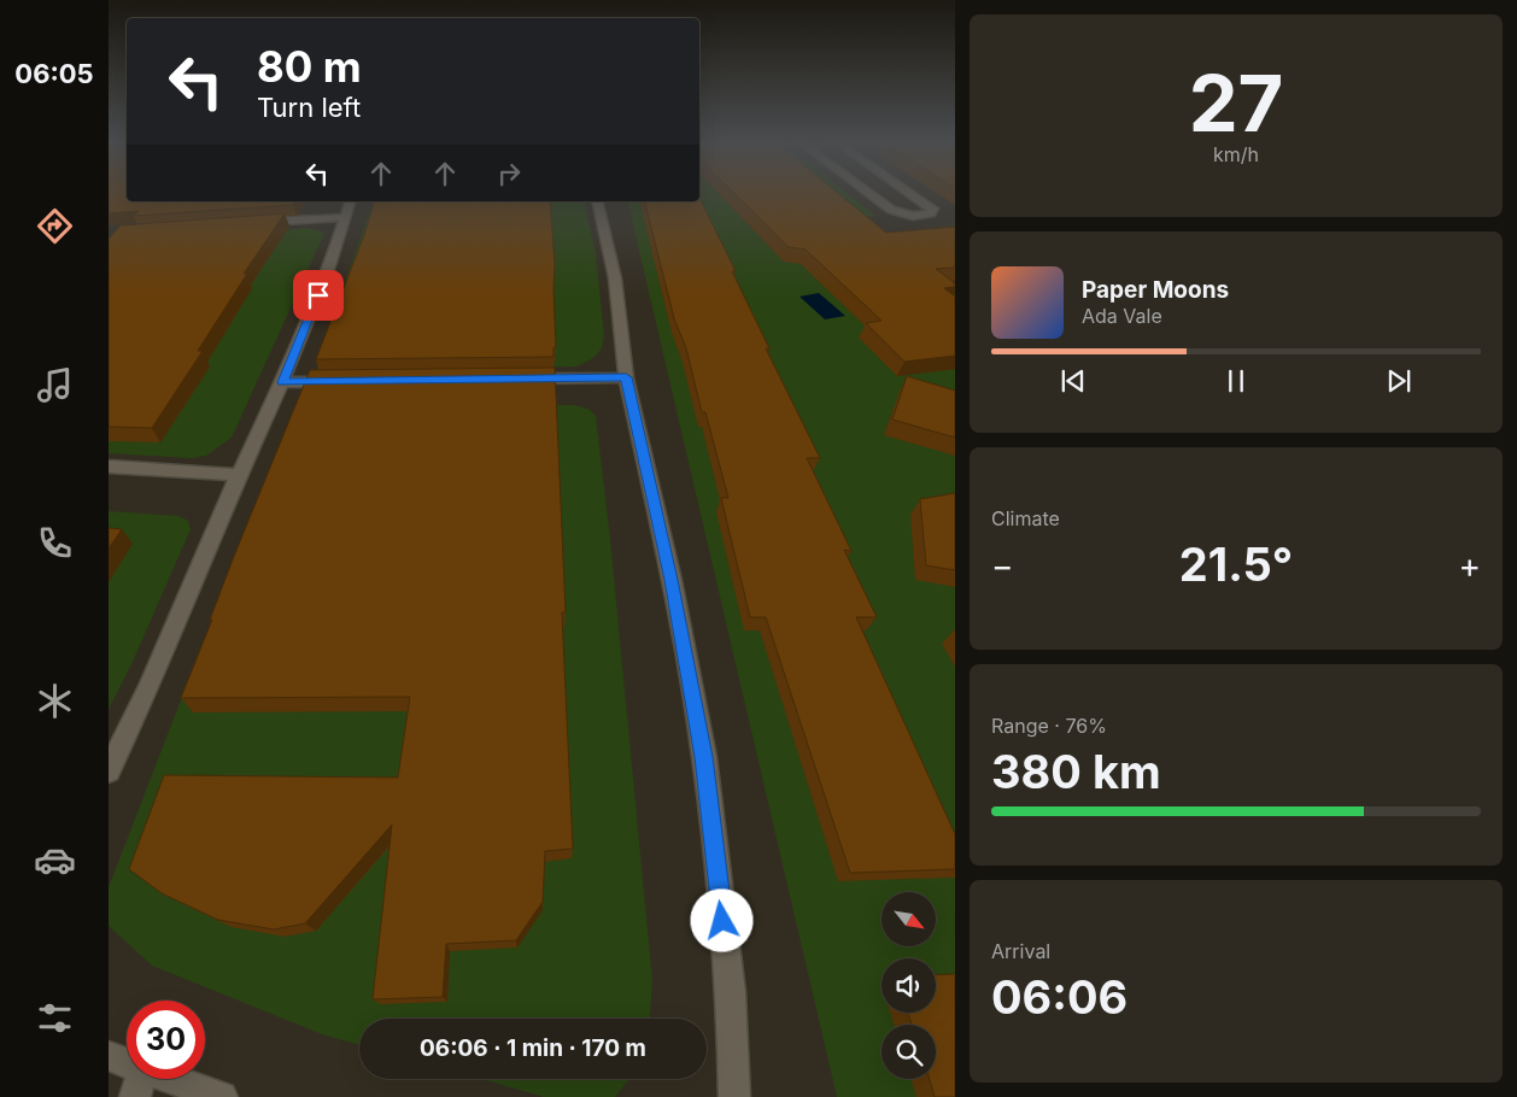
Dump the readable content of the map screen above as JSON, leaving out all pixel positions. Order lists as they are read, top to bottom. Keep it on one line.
{"north":"bottom right","page":{"tabs":"06:05","tile":[["27","km/h"],"Climate",["Range · 76%","380 km"],["Arrival","06:06"]],"turn":["80 m","Turn left"],"song":["Paper Moons","Ada Vale"],"heat":["−","21.5°","+"],"limit":"30","trip":"06:06 · 1 min · 170 m"}}
